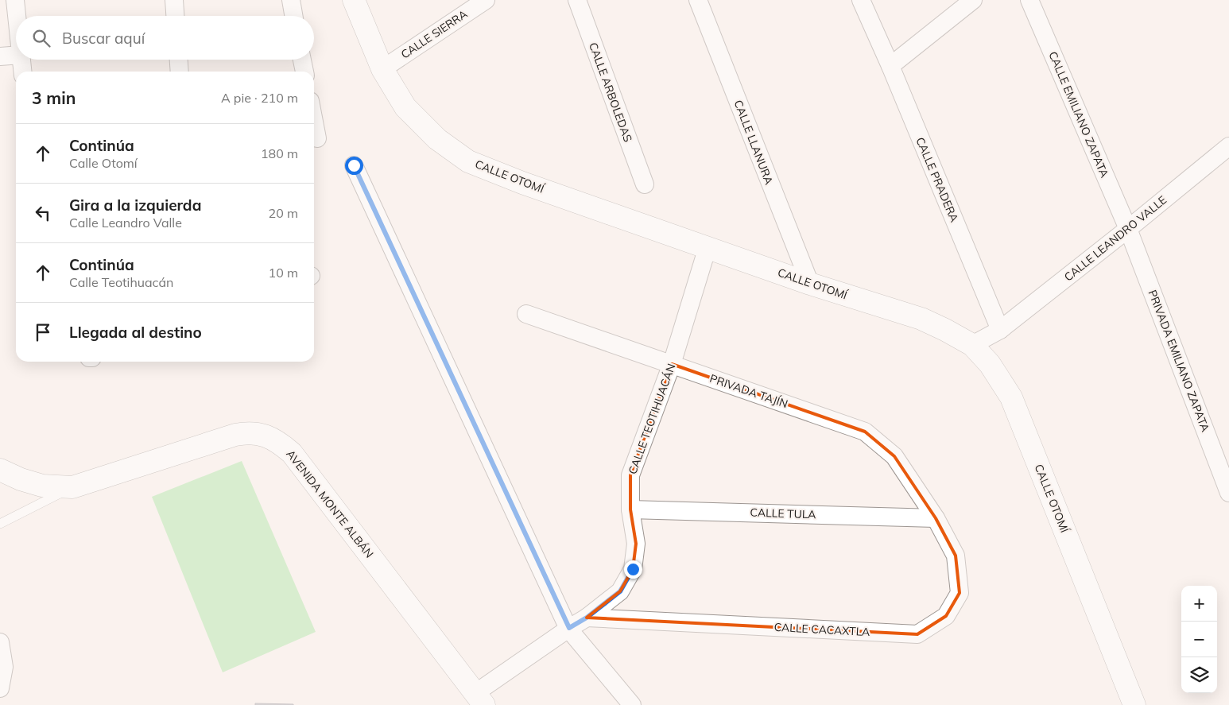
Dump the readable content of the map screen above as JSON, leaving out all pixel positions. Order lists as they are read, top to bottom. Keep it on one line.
{"streets":{"street":["CALLE SIERRA","CALLE ARBOLEDAS","CALLE EMILIANO ZAPATA","CALLE LLANURA","CALLE OTOMÍ","CALLE PRADERA","CALLE LEANDRO VALLE","PRIVADA EMILIANO ZAPATA","PRIVADA TAJÍN","CALLE TEOTIHUACÁN","AVENIDA MONTE ALBÁN","CALLE TULA","CALLE CACAXTLA"]},"crossings":[["CALLE SIERRA","CALLE OTOMÍ"],["CALLE EMILIANO ZAPATA","CALLE LEANDRO VALLE"],["CALLE EMILIANO ZAPATA","PRIVADA EMILIANO ZAPATA"],["CALLE LLANURA","CALLE OTOMÍ"],["CALLE OTOMÍ","CALLE TEOTIHUACÁN"],["CALLE PRADERA","CALLE LEANDRO VALLE"],["CALLE LEANDRO VALLE","PRIVADA EMILIANO ZAPATA"],["PRIVADA TAJÍN","CALLE TEOTIHUACÁN"],["PRIVADA TAJÍN","CALLE TULA"],["PRIVADA TAJÍN","CALLE CACAXTLA"],["CALLE TEOTIHUACÁN","CALLE TULA"],["CALLE TEOTIHUACÁN","CALLE CACAXTLA"],["CALLE TULA","CALLE CACAXTLA"]],"page":{"search":"Buscar aquí","heading":["3 min","A pie · 210 m"],"list":[["Continúa","Calle Otomí","180 m"],["Gira a la izquierda","Calle Leandro Valle","20 m"],["Continúa","Calle Teotihuacán","10 m"],"Llegada al destino"],"map_buttons":["+","−"]}}
